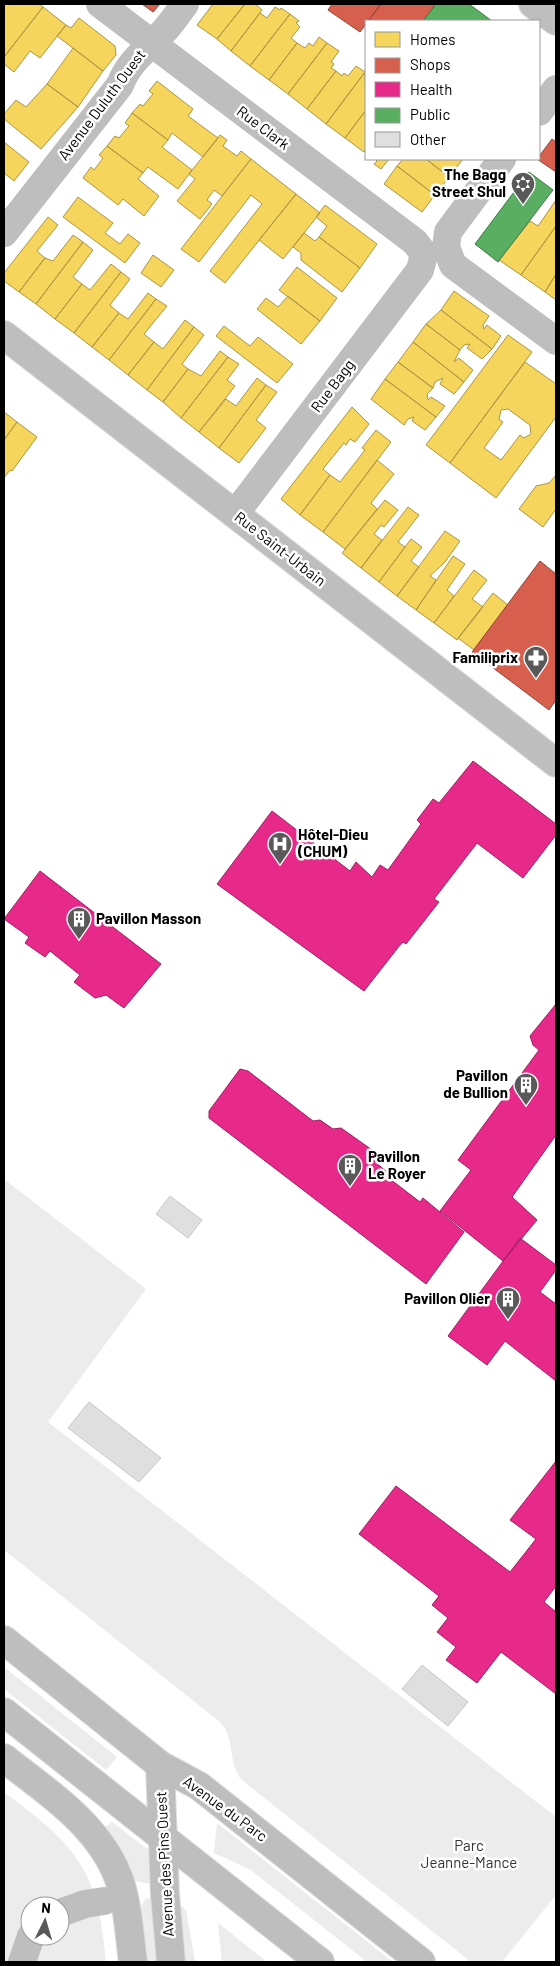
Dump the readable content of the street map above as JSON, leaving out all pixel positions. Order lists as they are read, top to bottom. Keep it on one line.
{"streets":{"main road":["Avenue Duluth Ouest","Rue Clark","Rue Bagg","Rue Saint-Urbain","Avenue du Parc","Avenue des Pins Ouest"]},"crossings":[["Avenue Duluth Ouest","Rue Clark"],["Rue Clark","Rue Bagg"],["Rue Bagg","Rue Saint-Urbain"],["Avenue du Parc","Avenue des Pins Ouest"]],"parks":["Parc Jeanne-Mance"],"places":{"synagogue":["The Bagg Street Shul"],"pharmacy":["Familiprix"],"hospital":["Hôtel-Dieu (CHUM)"],"building":["Pavillon Masson","Pavillon de Bullion","Pavillon Le Royer","Pavillon Olier"]},"legend":["Homes","Shops","Health","Public","Other"],"north":"top"}
